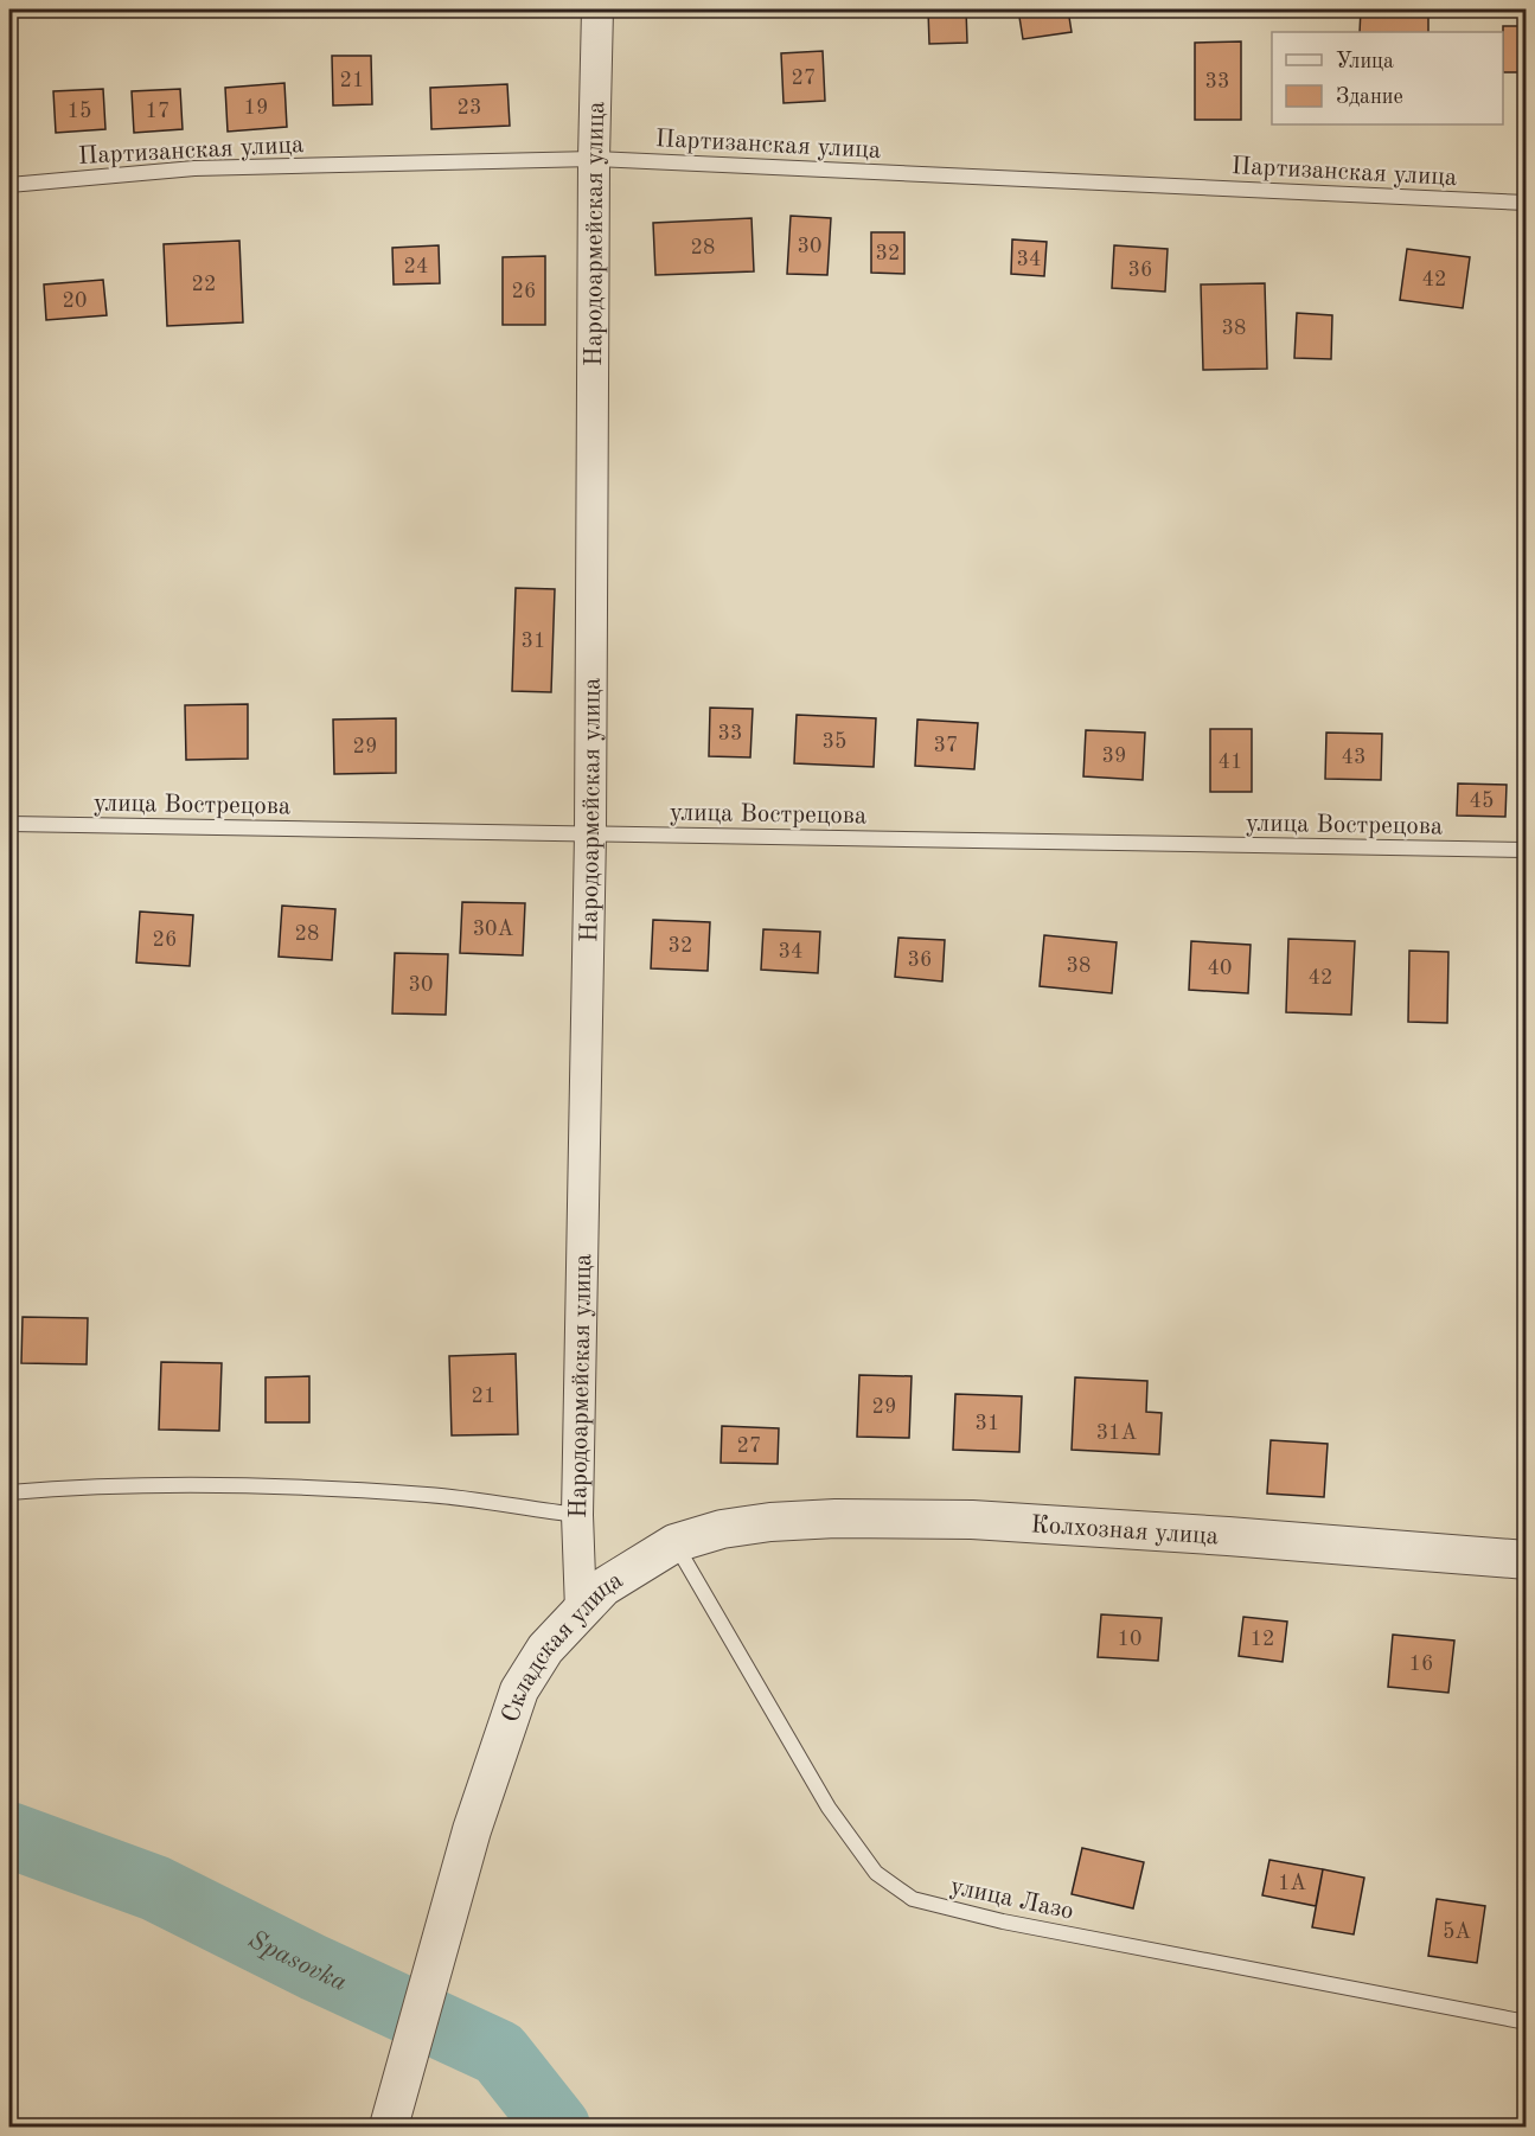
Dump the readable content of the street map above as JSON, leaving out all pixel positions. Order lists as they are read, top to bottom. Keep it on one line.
{"streets":{"street":["Народоармейская улица","Колхозная улица","Складская улица"],"lane":["Партизанская улица","улица Вострецова","улица Лазо"]},"crossings":[["Партизанская улица","Народоармейская улица"],["Народоармейская улица","улица Вострецова"],["Народоармейская улица","Складская улица"],["Колхозная улица","Складская улица"],["Складская улица","улица Лазо"]],"water":["Spasovka"],"house_numbers":["27","21","33","19","23","15","17","30","28","32","34","24","36","42","22","26","20","38","31","33","35","37","29","39","43","41","45","30А","28","26","32","34","36","38","40","42","30","21","29","31","31А","27","10","12","16","1А","5А"],"legend":["Улица","Здание"]}
